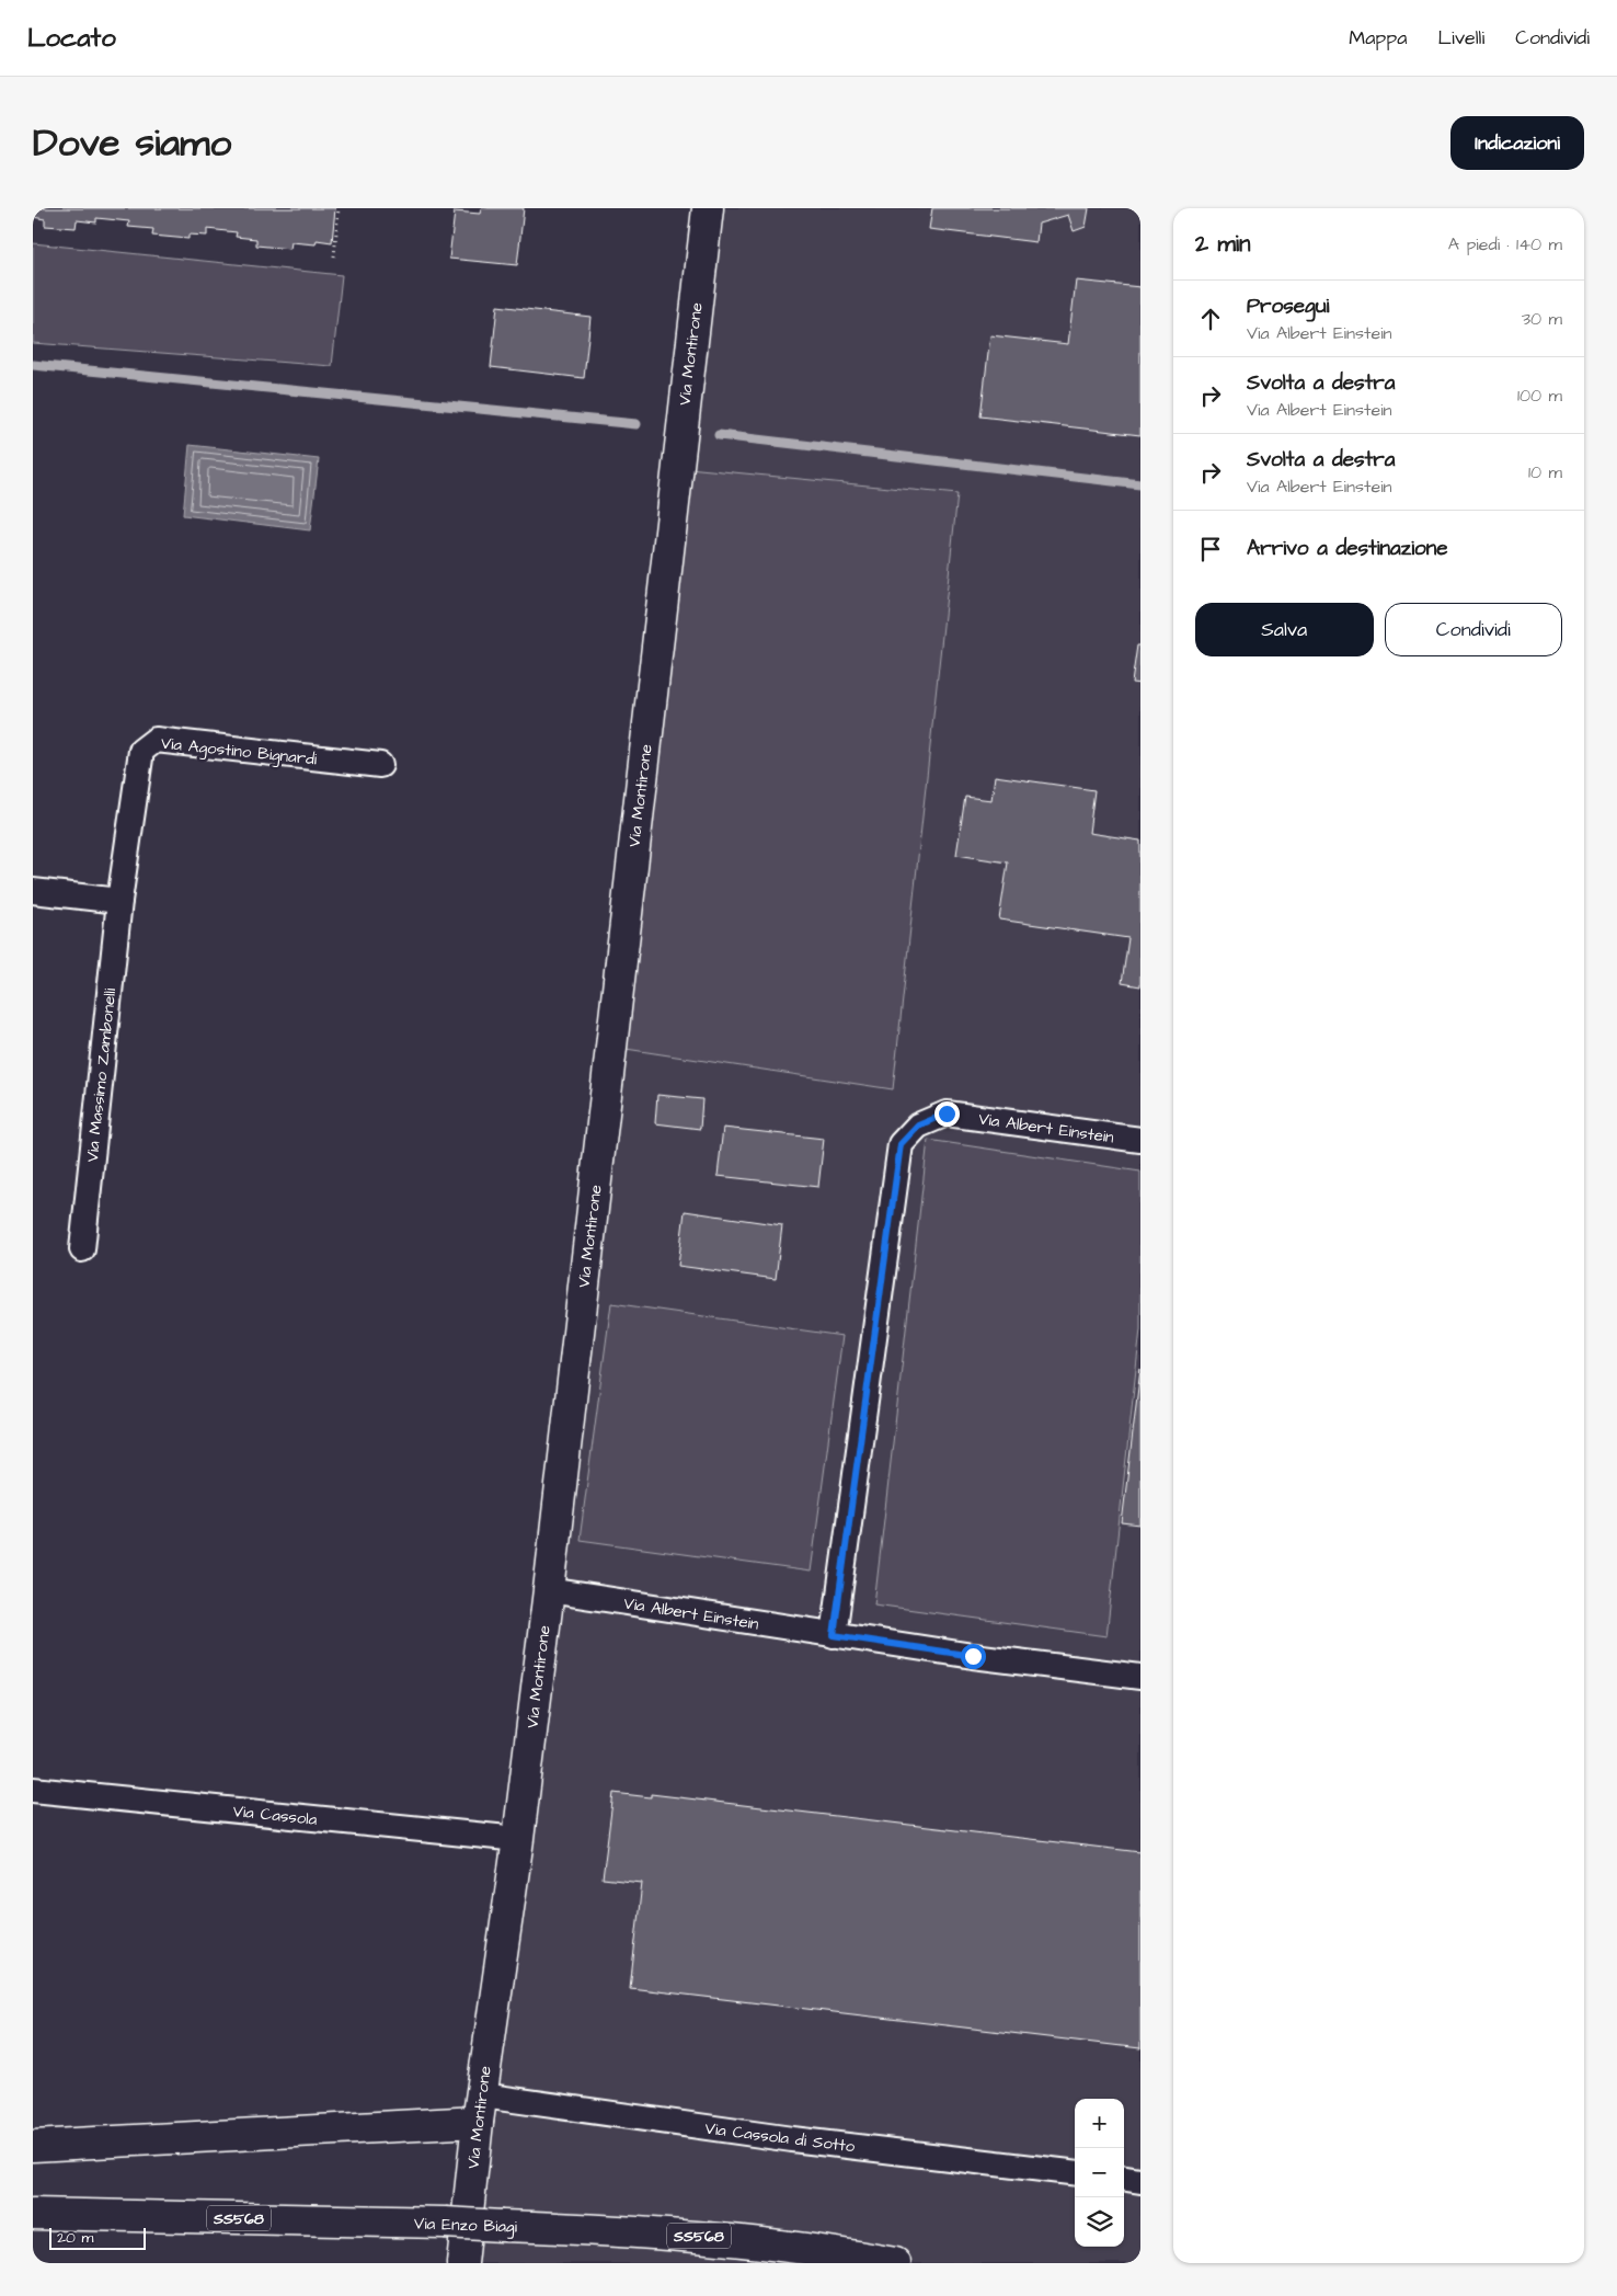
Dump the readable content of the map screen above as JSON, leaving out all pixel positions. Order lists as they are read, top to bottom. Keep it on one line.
{"streets":{"street":["Via Montirone","Via Agostino Bignardi","Via Massimo Zambonelli","Via Albert Einstein","Via Cassola","Via Cassola di Sotto","SS568","Via Enzo Biagi"]},"crossings":[["Via Montirone","Via Albert Einstein"],["Via Montirone","Via Cassola"],["Via Montirone","Via Cassola di Sotto"],["Via Agostino Bignardi","Via Massimo Zambonelli"]],"scale_bar":"20 m","page":{"header":"Locato","nav":["Mappa","Livelli","Condividi"],"title":"Dove siamo","buttons":["Indicazioni",["Salva","Condividi"]],"heading":["2 min","A piedi · 140 m"],"list":[["Prosegui","Via Albert Einstein","30 m"],["Svolta a destra","Via Albert Einstein","100 m"],["Svolta a destra","Via Albert Einstein","10 m"],"Arrivo a destinazione"],"map_buttons":["+","−"],"scale":"20 m"}}
